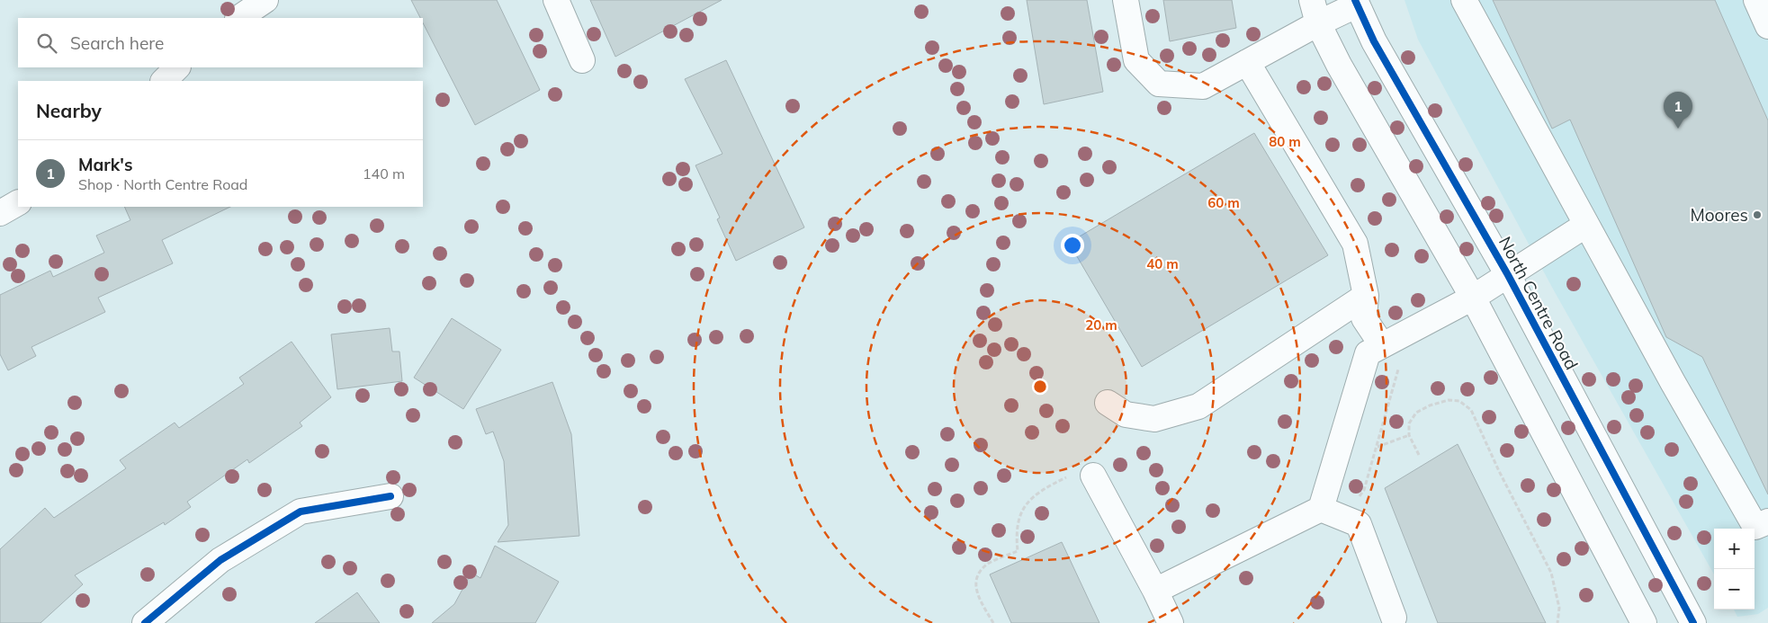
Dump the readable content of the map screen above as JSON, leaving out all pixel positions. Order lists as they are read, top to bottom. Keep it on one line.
{"streets":{"street":["North Centre Road"]},"places":["Moores"],"page":{"search":"Search here","heading":"Nearby","pins":"1","list":[{"mark":"1","name":"Mark's","note":"Shop · North Centre Road","value":"140 m"}],"map_buttons":["+","−"]},"rings":["80 m","60 m","40 m","20 m"]}
